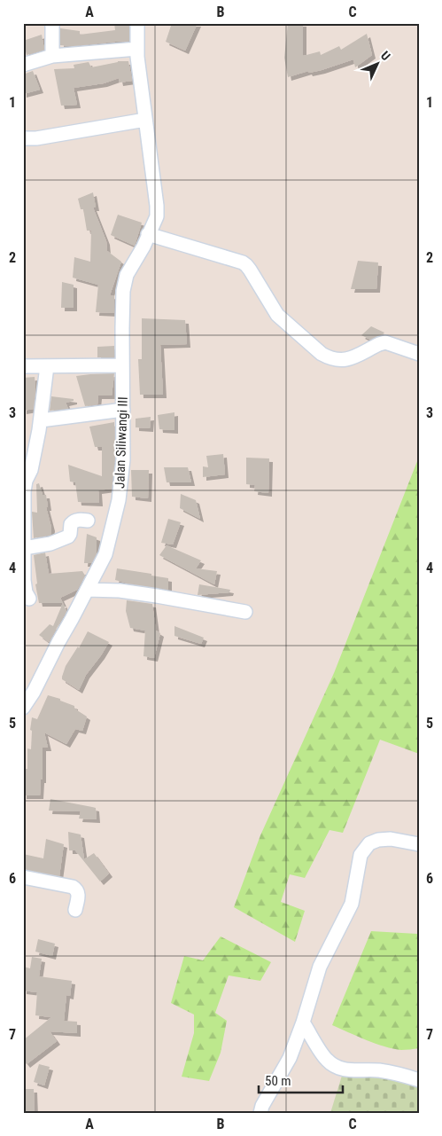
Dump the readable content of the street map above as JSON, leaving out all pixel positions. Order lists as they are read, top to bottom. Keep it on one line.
{"streets":{"street":["Jalan Siliwangi III"]},"scale_bar":"50 m","north":"top right","grid":{"columns":["A","B","C"],"rows":["1","2","3","4","5","6","7"]}}
